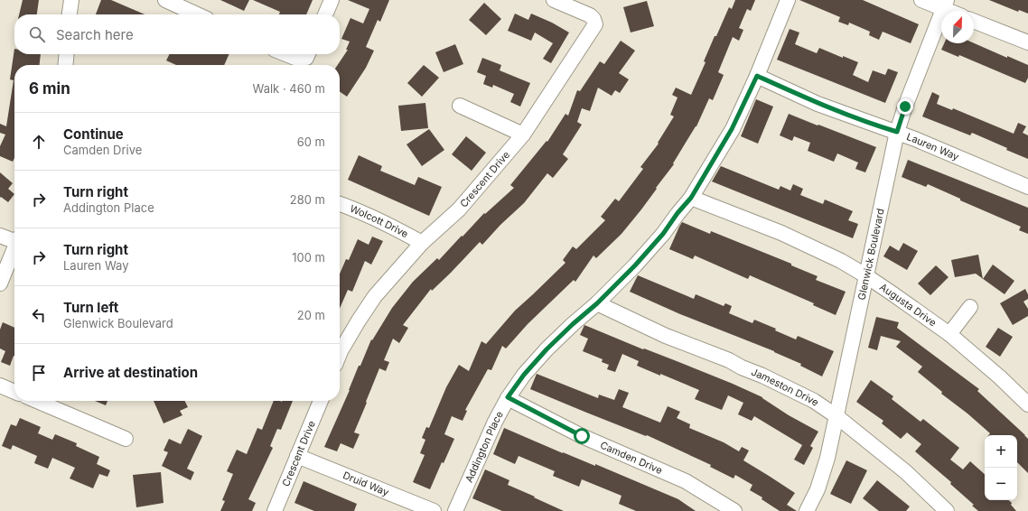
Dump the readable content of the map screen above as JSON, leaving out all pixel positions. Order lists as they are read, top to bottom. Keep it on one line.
{"streets":{"street":["Lauren Way","Crescent Drive","Wolcott Drive","Glenwick Boulevard","Augusta Drive","Jameston Drive","Addington Place","Camden Drive","Druid Way"]},"crossings":[["Lauren Way","Glenwick Boulevard"],["Lauren Way","Addington Place"],["Crescent Drive","Wolcott Drive"],["Crescent Drive","Druid Way"],["Glenwick Boulevard","Augusta Drive"],["Glenwick Boulevard","Jameston Drive"],["Augusta Drive","Addington Place"],["Jameston Drive","Addington Place"],["Addington Place","Camden Drive"]],"north":"top right","page":{"search":"Search here","heading":["6 min","Walk · 460 m"],"list":[["Continue","Camden Drive","60 m"],["Turn right","Addington Place","280 m"],["Turn right","Lauren Way","100 m"],["Turn left","Glenwick Boulevard","20 m"],"Arrive at destination"],"map_buttons":["+","−"]}}
